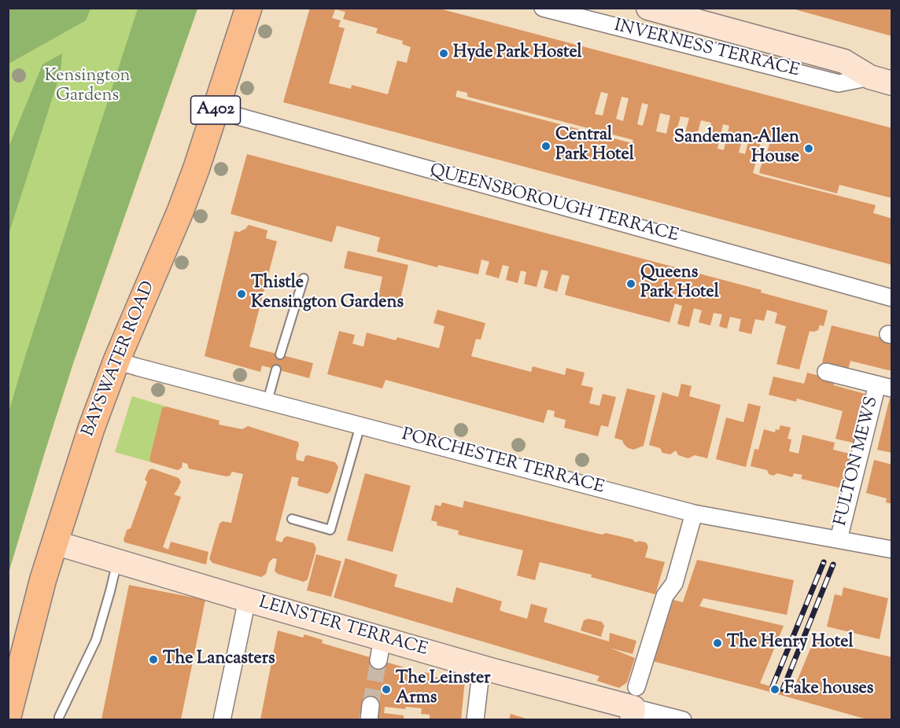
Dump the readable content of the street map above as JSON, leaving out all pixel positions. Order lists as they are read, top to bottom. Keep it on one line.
{"streets":{"main road":["INVERNESS TERRACE","A402","BAYSWATER ROAD","LEINSTER TERRACE"],"street":["QUEENSBOROUGH TERRACE","FULTON MEWS","PORCHESTER TERRACE"]},"crossings":[["QUEENSBOROUGH TERRACE","BAYSWATER ROAD"],["BAYSWATER ROAD","PORCHESTER TERRACE"],["BAYSWATER ROAD","LEINSTER TERRACE"],["FULTON MEWS","PORCHESTER TERRACE"]],"parks":["Kensington Gardens"],"places":["Hyde Park Hostel","Central Park Hotel","Sandeman-Allen House","Queens Park Hotel","Thistle Kensington Gardens","The Henry Hotel","The Lancasters","The Leinster Arms","Fake houses"]}
